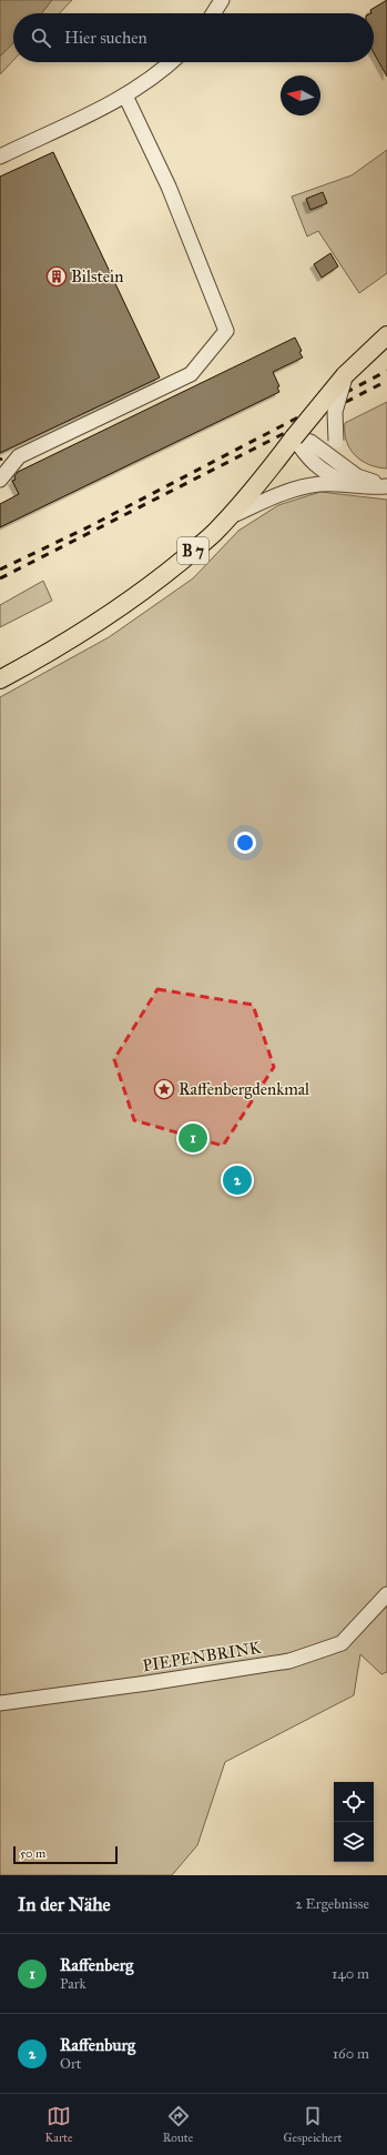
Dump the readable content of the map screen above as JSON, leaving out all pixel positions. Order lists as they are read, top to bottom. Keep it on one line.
{"streets":{"main road":["B 7"],"street":["PIEPENBRINK"]},"places":{"building":["Bilstein"],"place":["Raffenbergdenkmal"]},"scale_bar":"50 m","north":"left","page":{"search":"Hier suchen","pins":["1","2"],"scale":"50 m","heading":["In der Nähe","2 Ergebnisse"],"list":[{"mark":"1","name":"Raffenberg","note":"Park","value":"140 m"},{"mark":"2","name":"Raffenburg","note":"Ort","value":"160 m"}],"nav":["Karte","Route","Gespeichert"]}}
